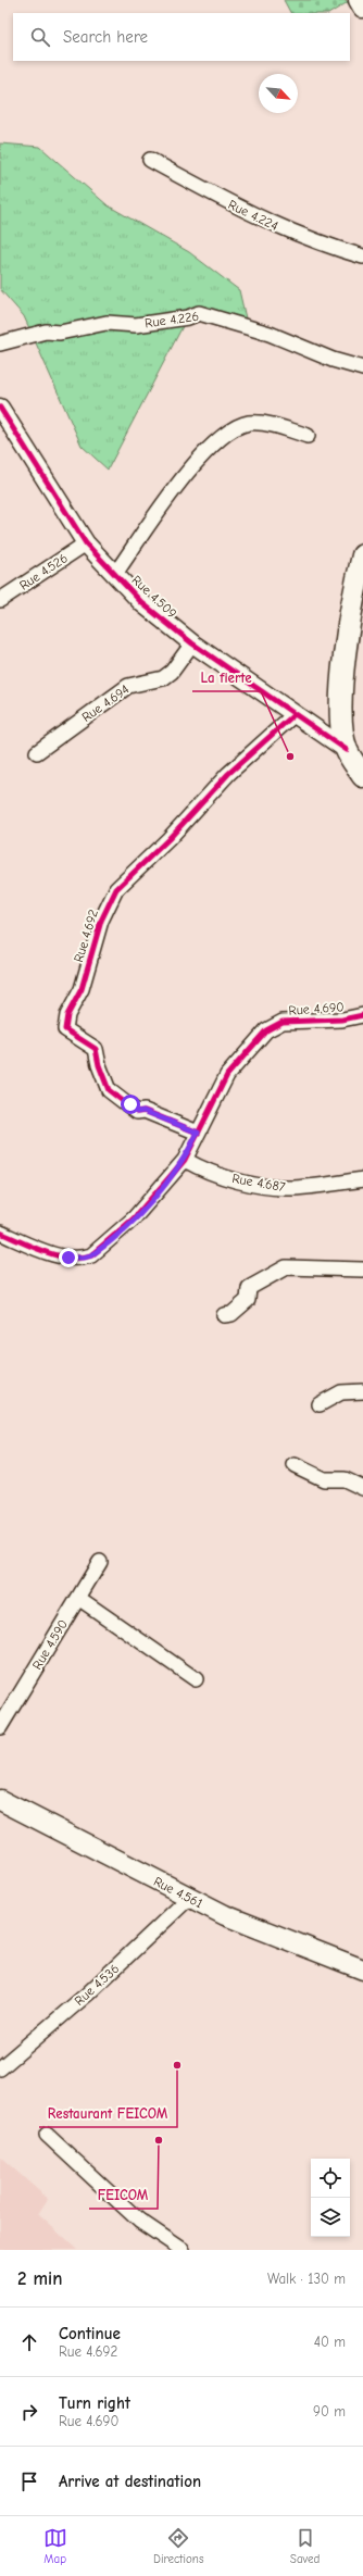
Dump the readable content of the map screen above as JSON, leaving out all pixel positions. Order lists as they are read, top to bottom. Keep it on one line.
{"streets":{"main road":["Rue 4.561"],"street":["Rue 4.224","Rue 4.226","Rue 4.526","Rue 4.509","Rue 4.694","Rue 4.692","Rue 4.690","Rue 4.687","Rue 4.590","Rue 4.536"]},"crossings":[["Rue 4.526","Rue 4.509"],["Rue 4.509","Rue 4.694"],["Rue 4.509","Rue 4.692"],["Rue 4.692","Rue 4.690"],["Rue 4.690","Rue 4.687"],["Rue 4.561","Rue 4.536"]],"places":["La fierte","Restaurant FEICOM","FEICOM"],"north":"bottom right","page":{"search":"Search here","heading":["2 min","Walk · 130 m"],"list":[["Continue","Rue 4.692","40 m"],["Turn right","Rue 4.690","90 m"],"Arrive at destination"],"nav":["Map","Directions","Saved"]}}
